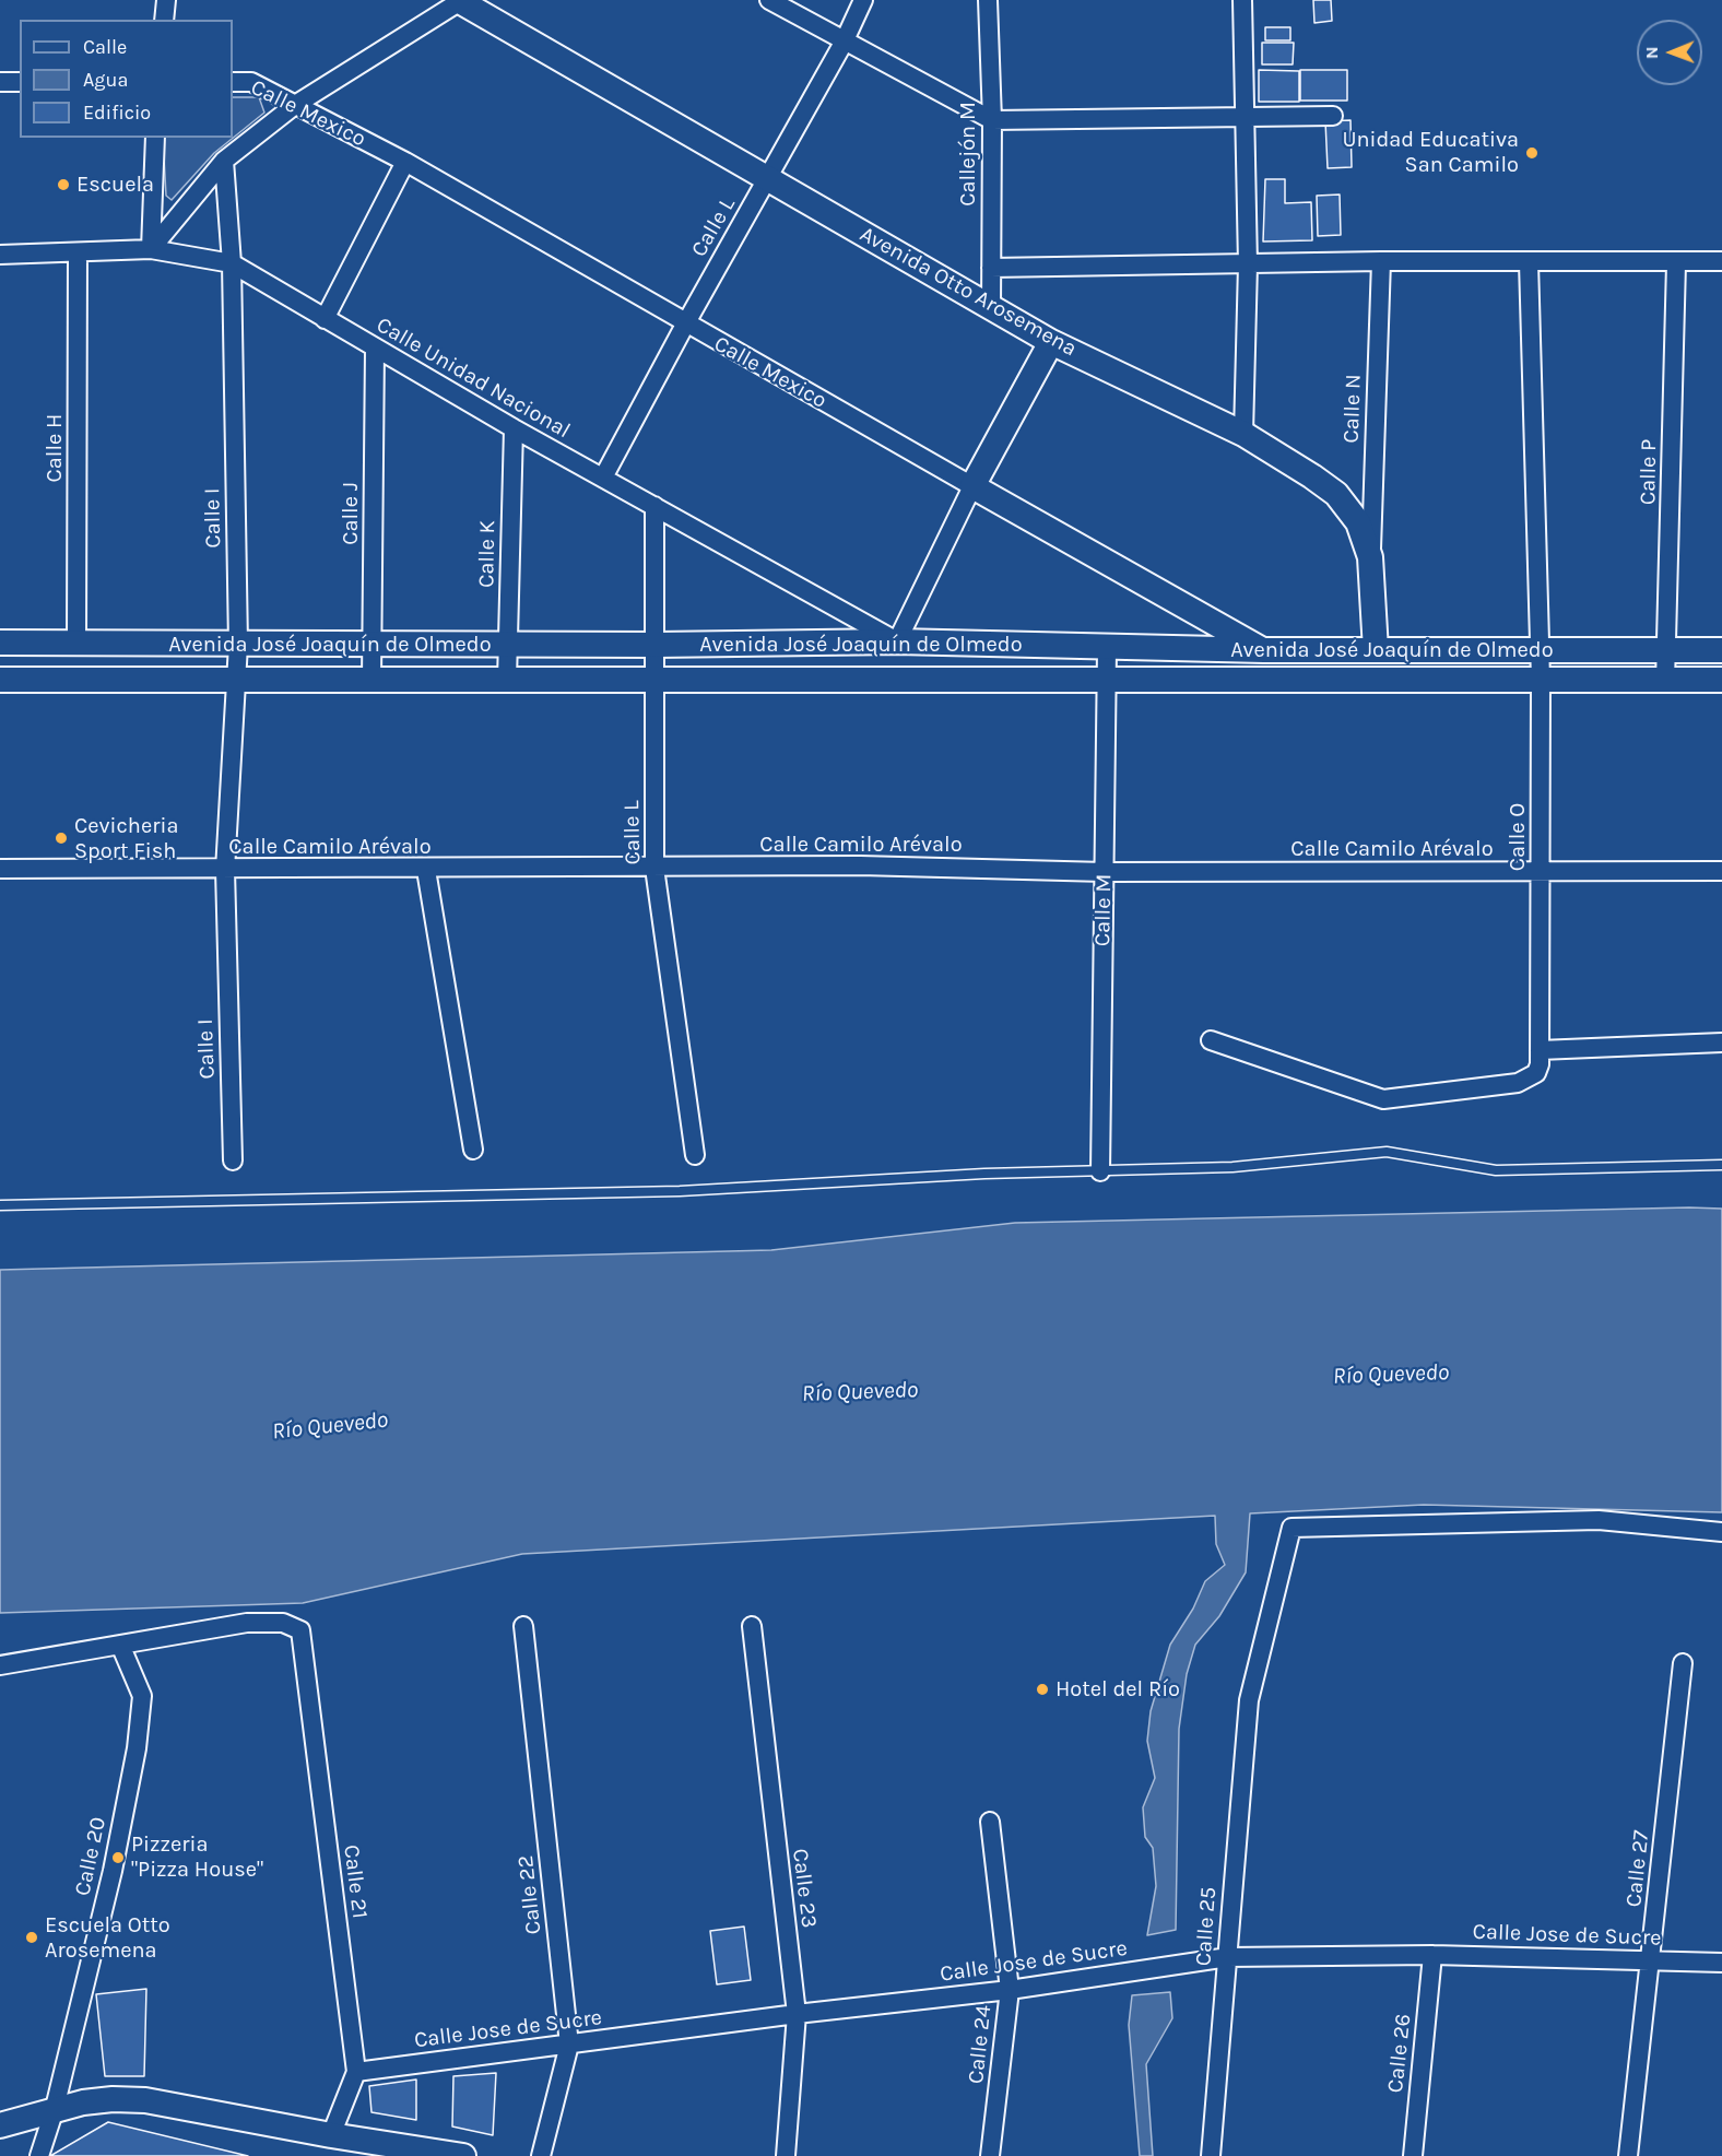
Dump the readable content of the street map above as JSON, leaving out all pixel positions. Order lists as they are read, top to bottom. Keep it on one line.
{"streets":{"main road":["Calle Mexico","Avenida Otto Arosemena","Avenida José Joaquín de Olmedo"],"street":["Callejón M","Calle L","Calle Unidad Nacional","Calle N","Calle H","Calle P","Calle J","Calle I","Calle K","Calle O","Calle Camilo Arévalo","Calle M","Calle 20","Calle 27","Calle 21","Calle 23","Calle 22","Calle 25","Calle Jose de Sucre","Calle 24","Calle 26"]},"crossings":[["Calle Mexico","Calle L"],["Calle Mexico","Avenida José Joaquín de Olmedo"],["Callejón M","Avenida Otto Arosemena"],["Calle L","Avenida Otto Arosemena"],["Calle L","Calle Unidad Nacional"],["Calle L","Avenida José Joaquín de Olmedo"],["Calle L","Calle Camilo Arévalo"],["Avenida Otto Arosemena","Calle N"],["Avenida Otto Arosemena","Avenida José Joaquín de Olmedo"],["Calle Unidad Nacional","Calle H"],["Calle Unidad Nacional","Calle J"],["Calle Unidad Nacional","Calle I"],["Calle Unidad Nacional","Calle K"],["Calle Unidad Nacional","Avenida José Joaquín de Olmedo"],["Calle H","Avenida José Joaquín de Olmedo"],["Calle P","Avenida José Joaquín de Olmedo"],["Calle J","Avenida José Joaquín de Olmedo"],["Calle I","Avenida José Joaquín de Olmedo"],["Calle I","Calle Camilo Arévalo"],["Calle K","Avenida José Joaquín de Olmedo"],["Avenida José Joaquín de Olmedo","Calle O"],["Avenida José Joaquín de Olmedo","Calle M"],["Calle O","Calle Camilo Arévalo"],["Calle Camilo Arévalo","Calle M"],["Calle 20","Calle 21"],["Calle 27","Calle Jose de Sucre"],["Calle 21","Calle Jose de Sucre"],["Calle 23","Calle Jose de Sucre"],["Calle 22","Calle Jose de Sucre"],["Calle 25","Calle Jose de Sucre"],["Calle Jose de Sucre","Calle 24"],["Calle Jose de Sucre","Calle 26"]],"water":["Río Quevedo"],"places":["Unidad Educativa San Camilo","Escuela","Cevicheria Sport Fish","Hotel del Río","Pizzeria \"Pizza House\"","Escuela Otto Arosemena"],"legend":["Calle","Agua","Edificio"],"north":"left"}
